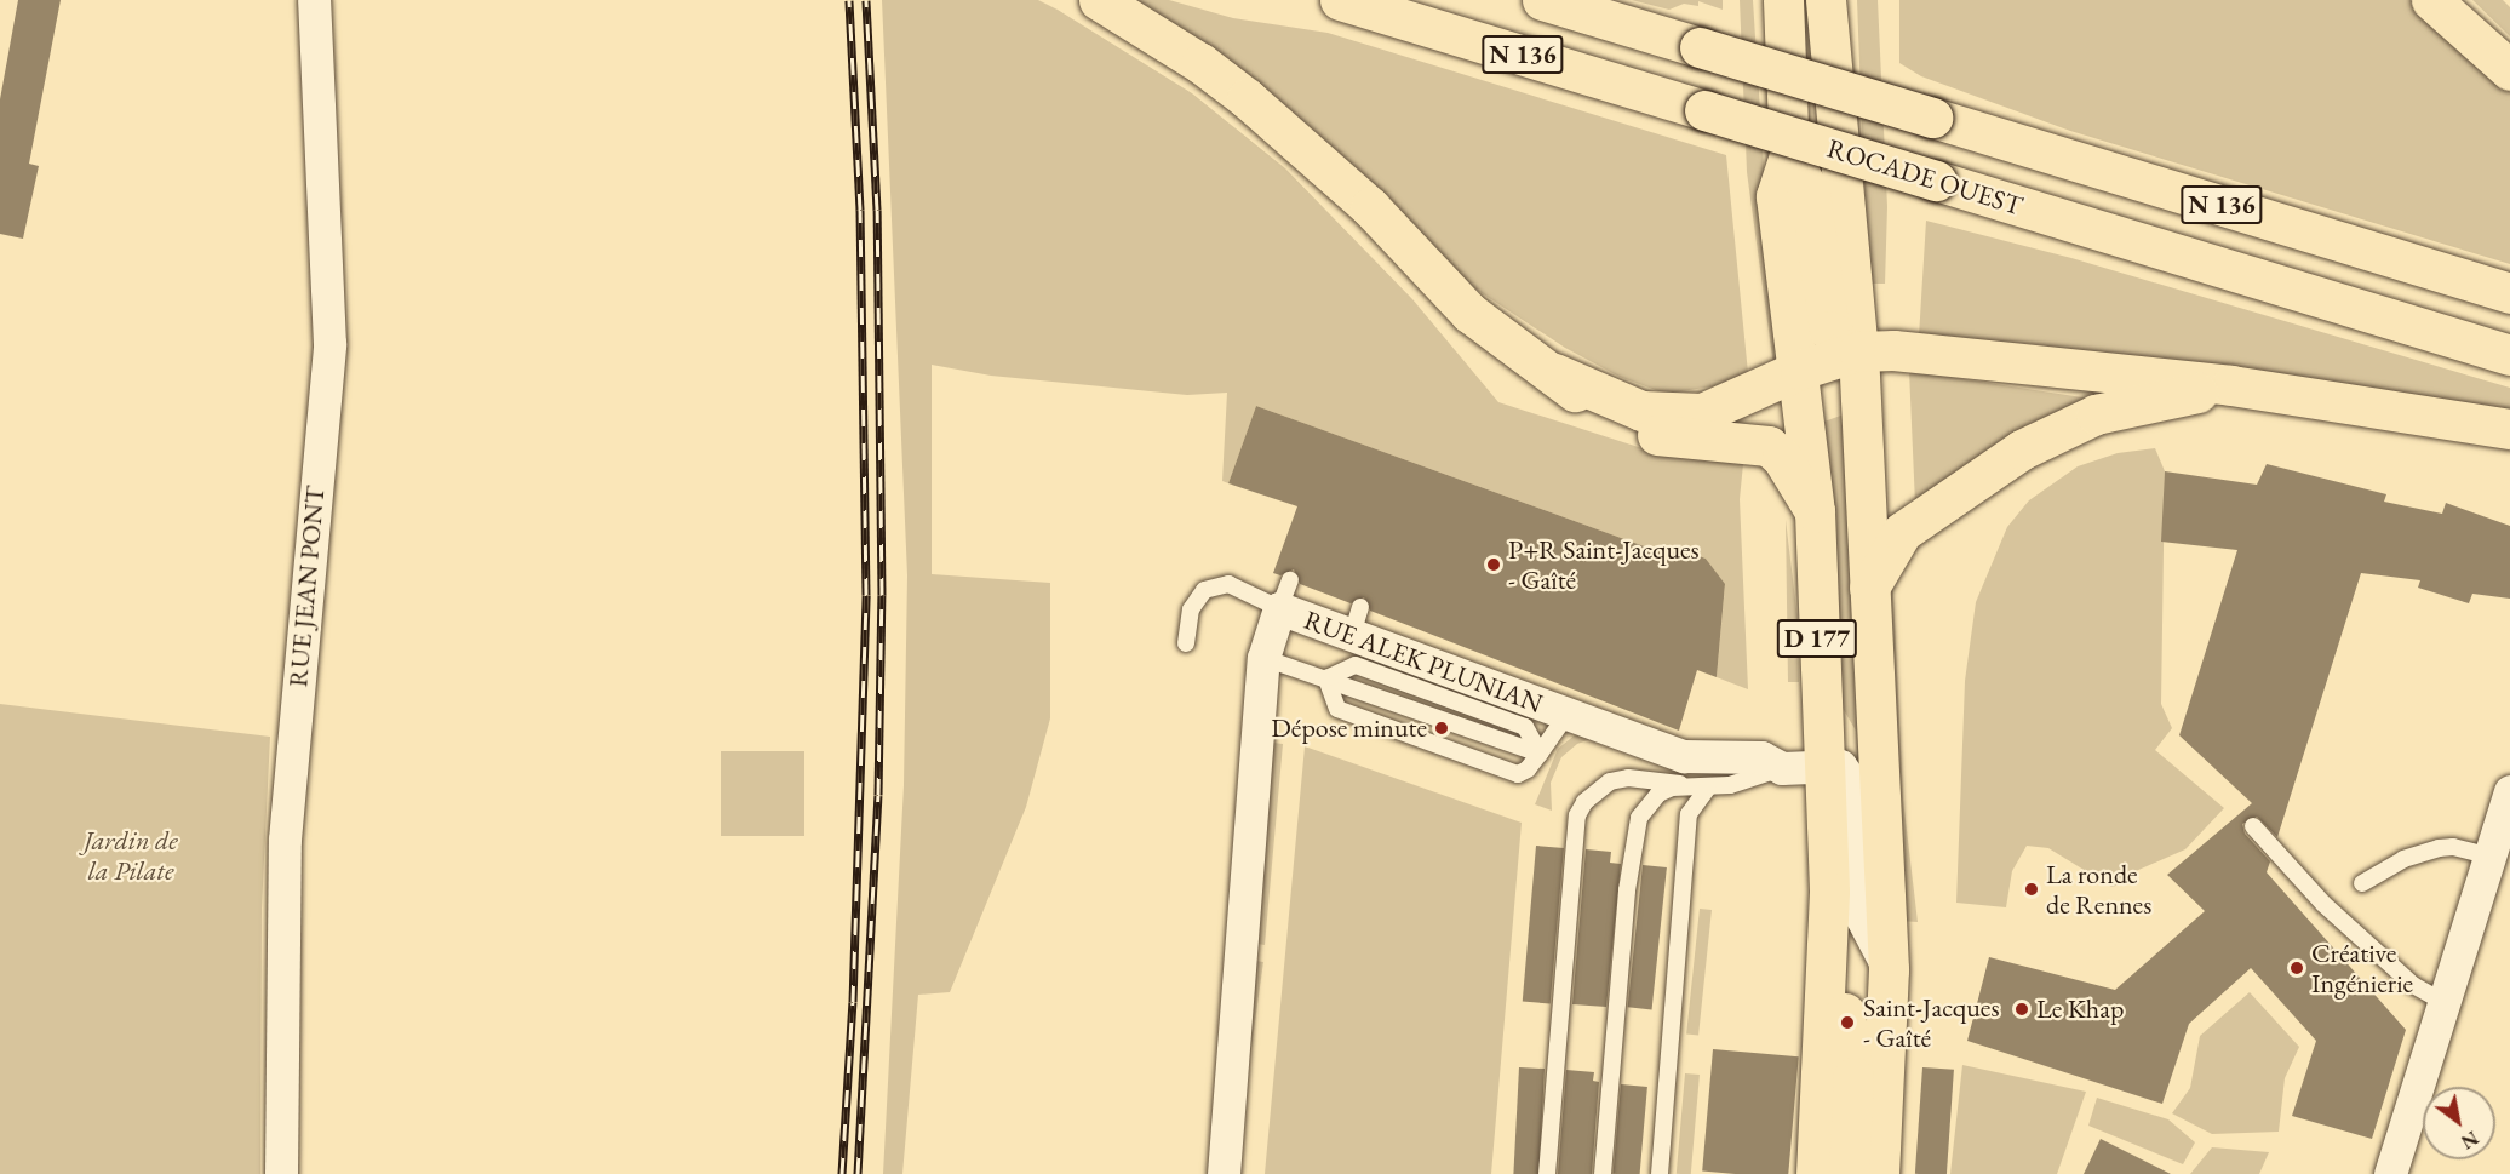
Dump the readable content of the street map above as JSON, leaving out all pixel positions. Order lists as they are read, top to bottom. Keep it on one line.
{"streets":{"main road":["N 136","ROCADE OUEST","D 177"],"street":["RUE JEAN PONT","RUE ALEK PLUNIAN"]},"crossings":[["D 177","RUE ALEK PLUNIAN"]],"parks":["Jardin de la Pilate"],"places":["P+R Saint-Jacques - Gaîté","Dépose minute","La ronde de Rennes","Créative Ingénierie","Le Khap","Saint-Jacques - Gaîté"],"north":"bottom right"}
